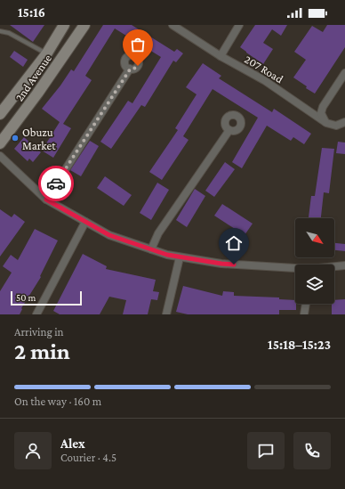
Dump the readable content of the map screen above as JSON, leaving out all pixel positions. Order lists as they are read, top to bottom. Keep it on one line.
{"streets":{"street":["207 Road","2nd Avenue"]},"places":["Obuzu Market"],"scale_bar":"50 m","north":"bottom right","page":{"status":"15:16","scale":"50 m","heading":["2 min","Arriving in","15:18–15:23"],"panel":["Alex","Courier · 4.5"],"bar":"On the way · 160 m"}}
